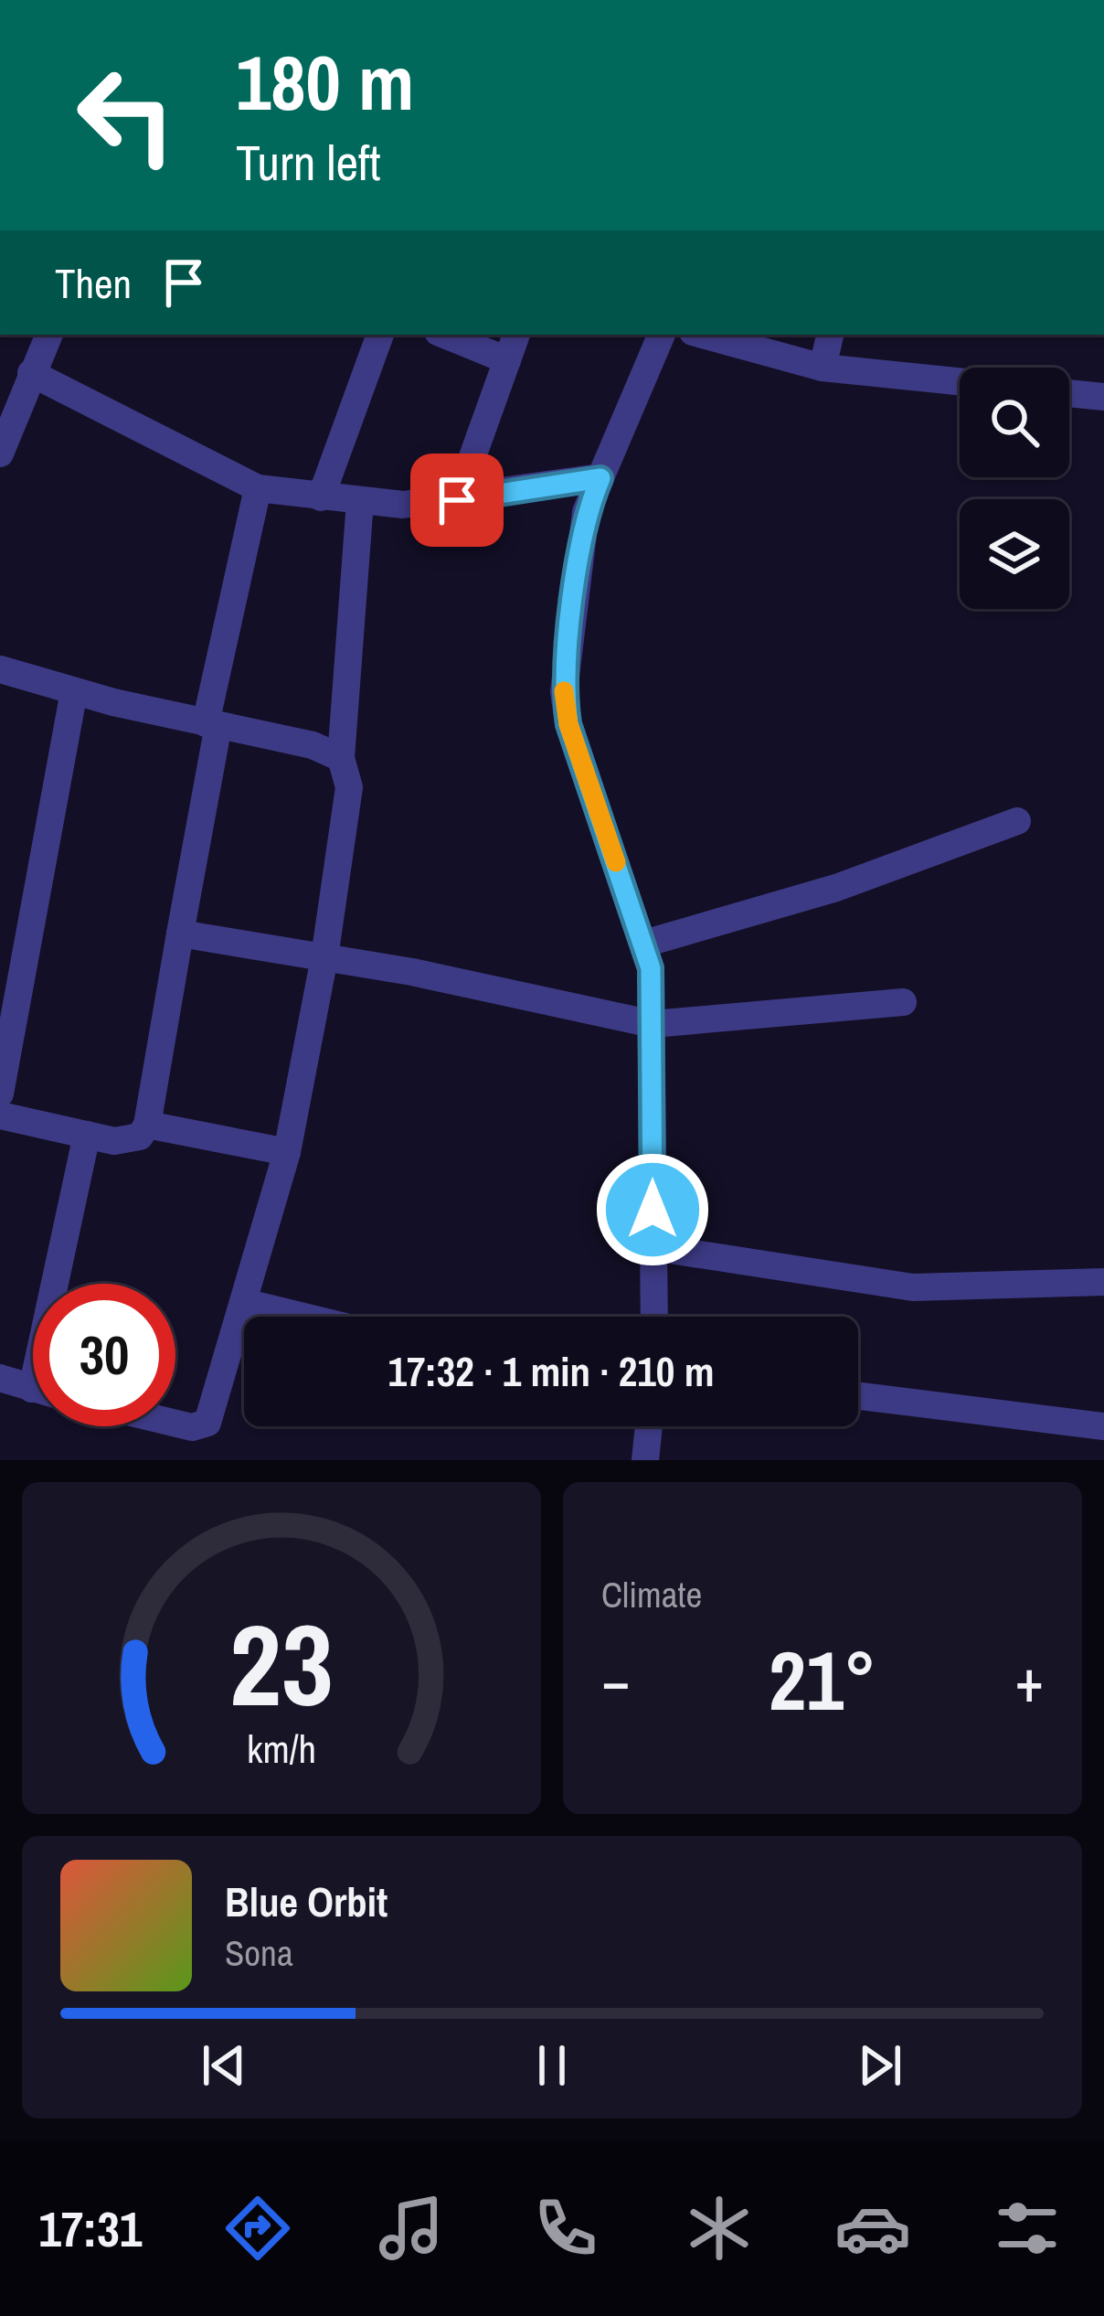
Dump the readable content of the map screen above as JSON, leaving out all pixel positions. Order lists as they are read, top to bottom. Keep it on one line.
{"page":{"turn":["180 m","Turn left"],"then":"Then","limit":"30","trip":"17:32 · 1 min · 210 m","tile":"Climate","heat":["−","21°","+"],"song":["Blue Orbit","Sona"],"tabs":"17:31","gauge":["23","km/h"]}}
